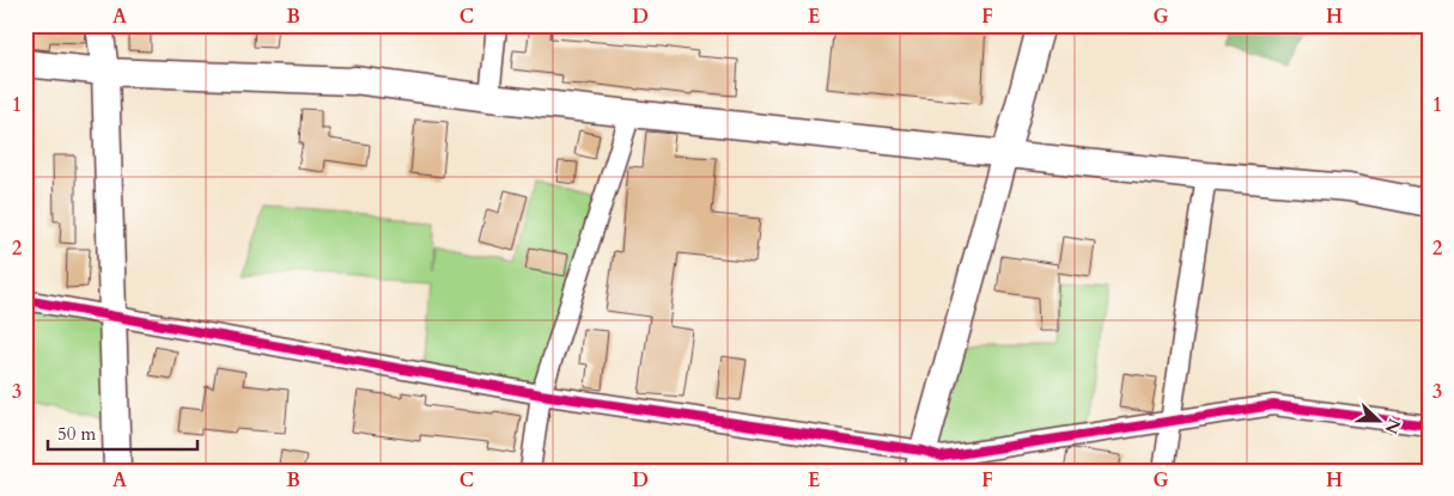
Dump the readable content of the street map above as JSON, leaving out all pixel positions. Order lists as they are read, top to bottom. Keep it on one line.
{"scale_bar":"50 m","north":"right","grid":{"columns":["A","B","C","D","E","F","G","H"],"rows":["1","2","3"]}}
